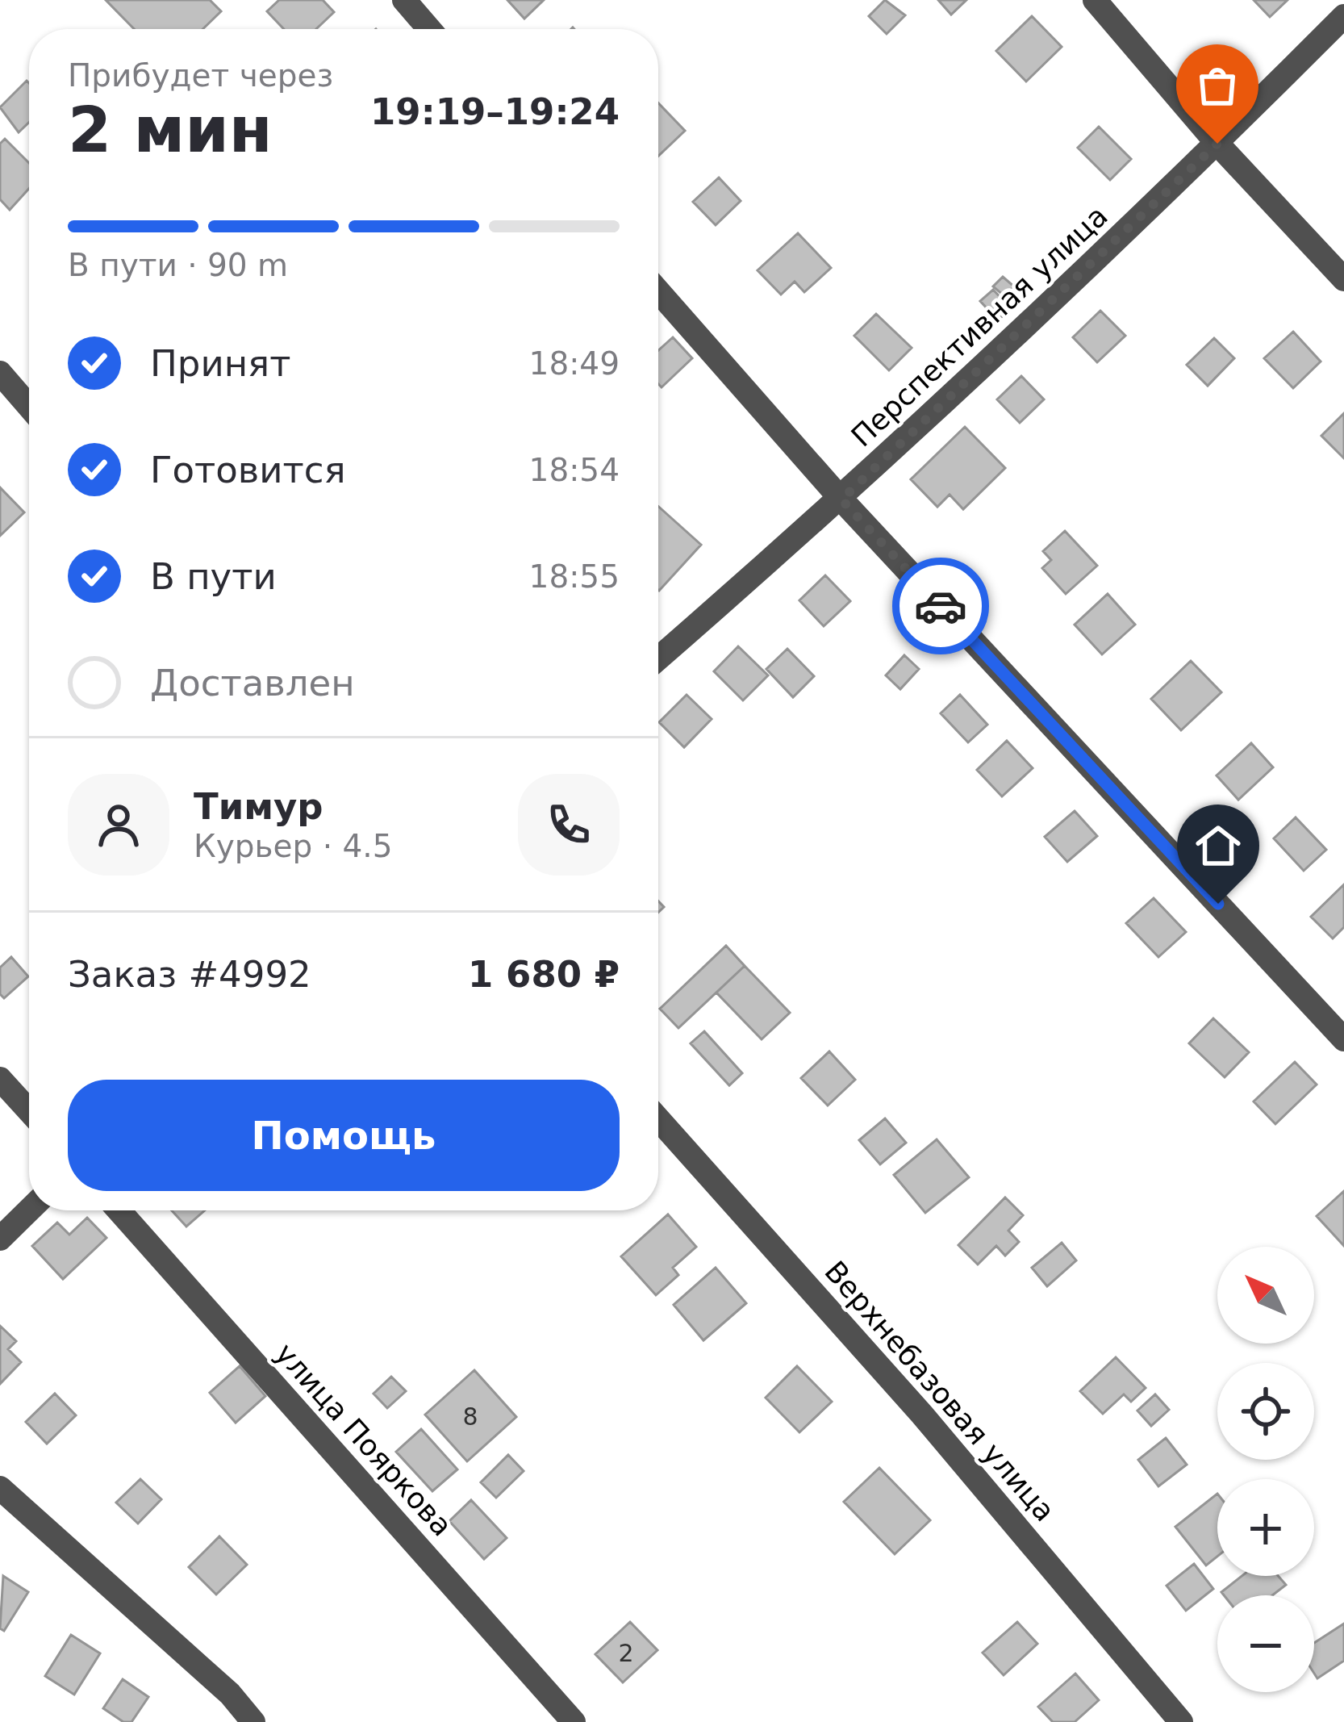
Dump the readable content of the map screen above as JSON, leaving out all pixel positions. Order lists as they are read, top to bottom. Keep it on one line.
{"streets":{"street":["Перспективная улица","Верхнебазовая улица","улица Пояркова"]},"house_numbers":["8","2"],"north":"top left","page":{"heading":["2 мин","Прибудет через","19:19–19:24"],"panel":["Тимур","Курьер · 4.5","Заказ #4992","1 680 ₽"],"bar":"В пути · 90 m","list":[["Принят","18:49"],["Готовится","18:54"],["В пути","18:55"],"Доставлен"],"buttons":"Помощь","map_buttons":["+","−"]}}
